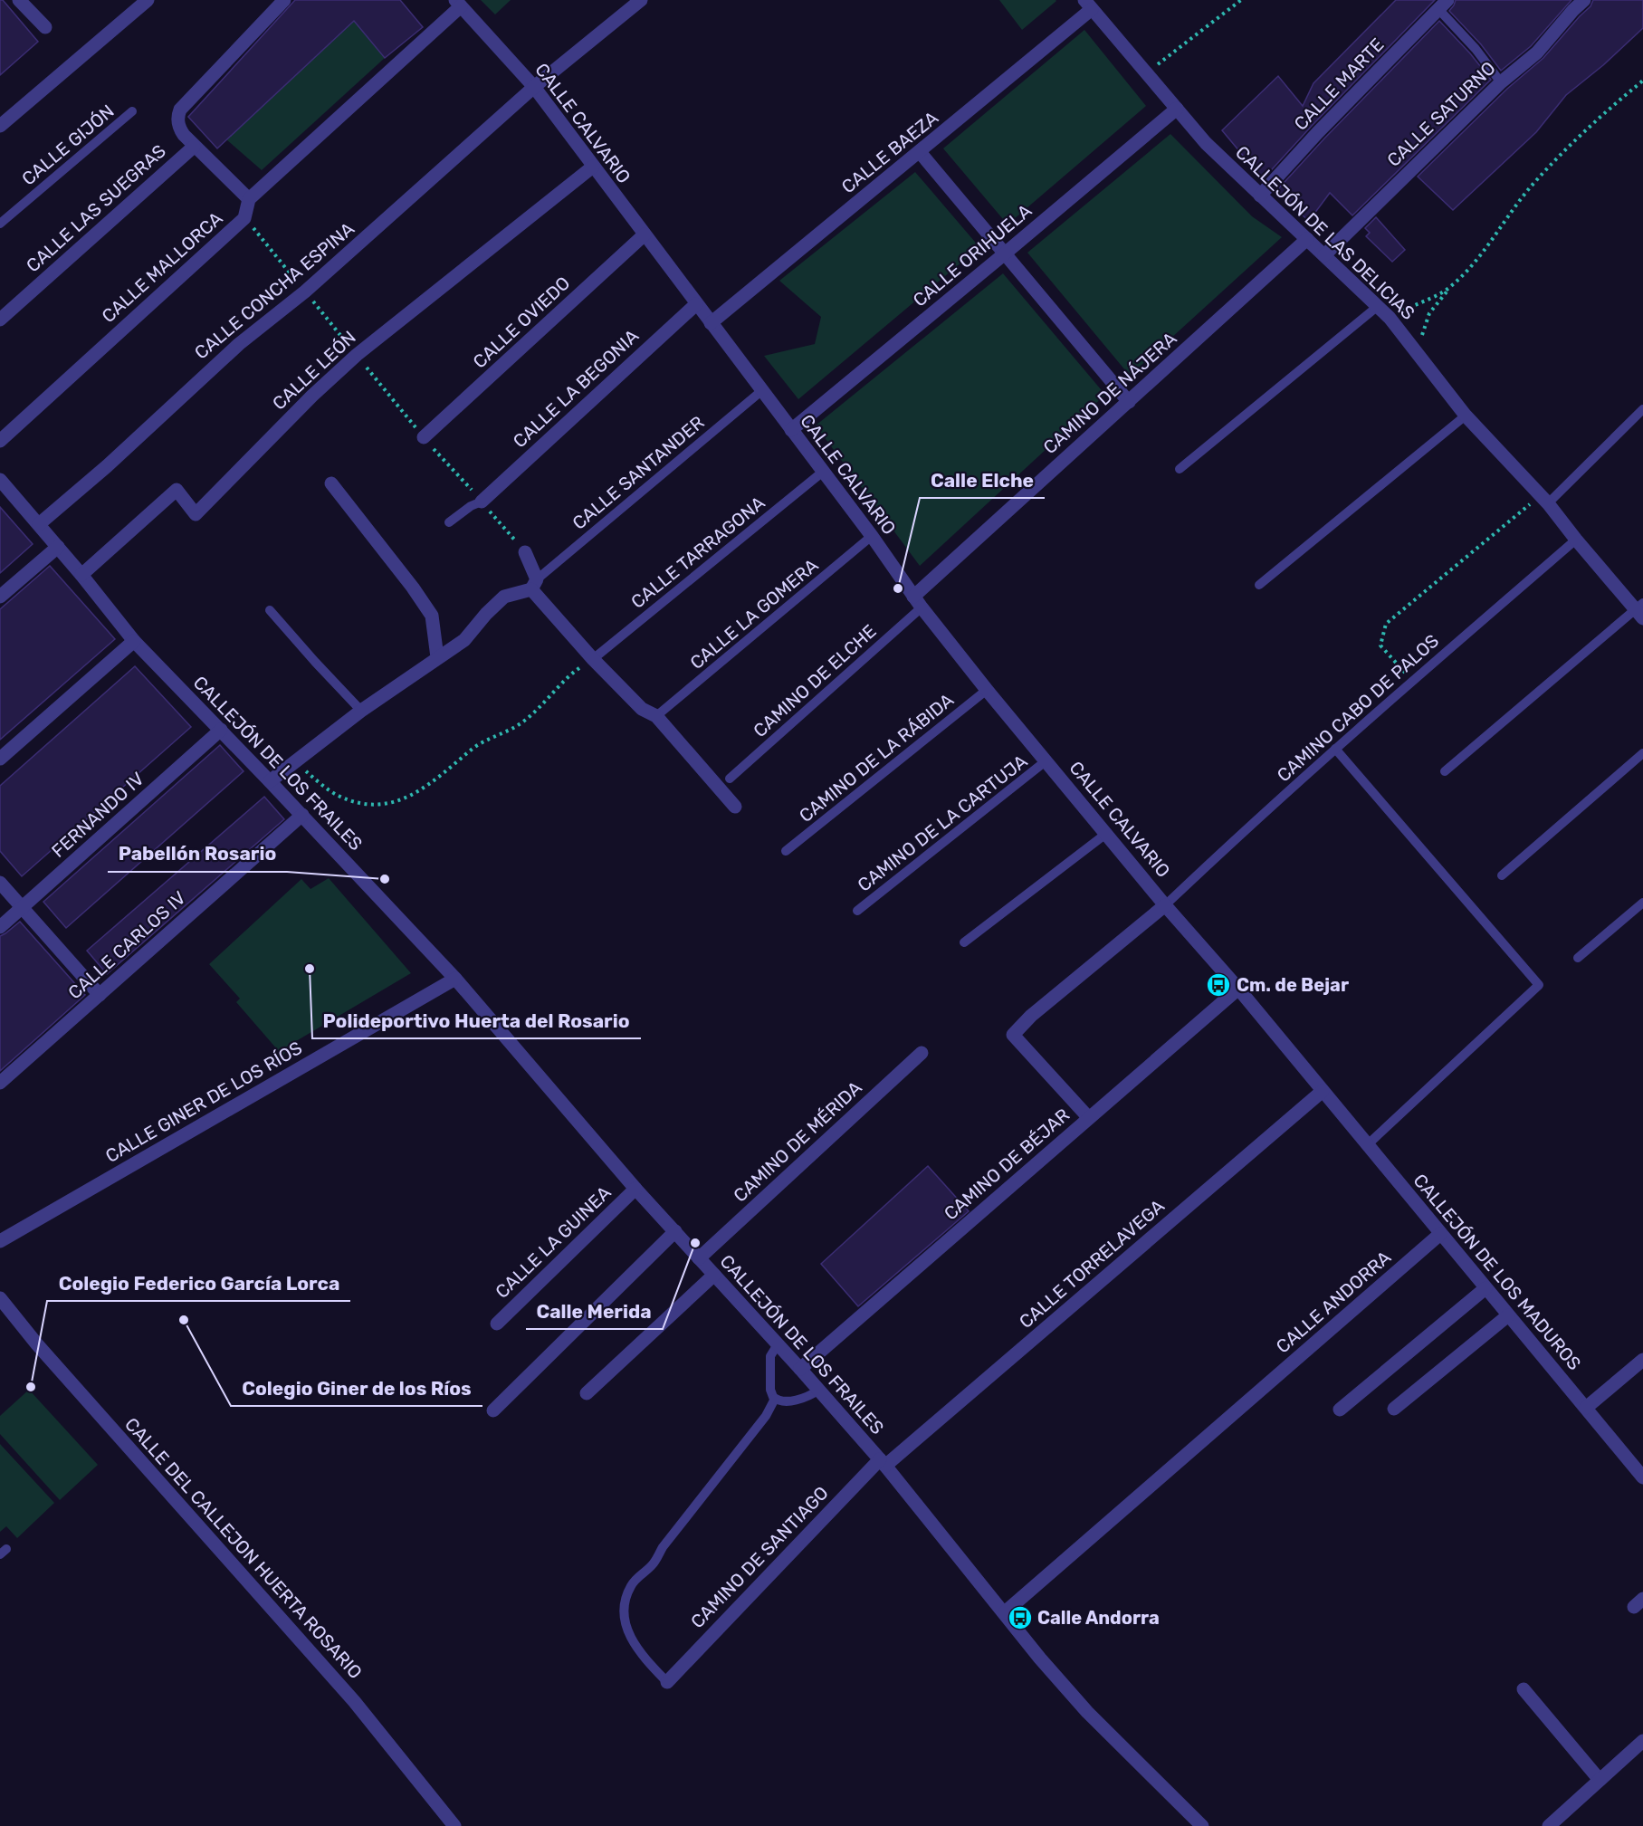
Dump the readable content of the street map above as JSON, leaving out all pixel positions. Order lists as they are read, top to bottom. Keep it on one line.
{"streets":{"street":["CALLE MARTE","CALLE SATURNO","CALLE CALVARIO","CALLE BAEZA","CALLE LAS SUEGRAS","CALLEJÓN DE LAS DELICIAS","CALLE ORIHUELA","CALLE MALLORCA","CALLE CONCHA ESPINA","CALLE OVIEDO","CALLE LEÓN","CALLE LA BEGONIA","CAMINO DE NÁJERA","CALLEJÓN DE LOS FRAILES","FERNANDO IV","CALLE CARLOS IV","CALLE GINER DE LOS RÍOS","CAMINO DE MÉRIDA","CAMINO DE BÉJAR","CALLE LA GUINEA","CALLE TORRELAVEGA","CALLEJÓN DE LOS MADUROS","CALLE ANDORRA","CALLE DEL CALLEJON HUERTA ROSARIO","CAMINO DE SANTIAGO"],"lane":["CALLE GIJÓN","CALLE SANTANDER","CALLE TARRAGONA","CALLE LA GOMERA","CAMINO DE ELCHE","CAMINO CABO DE PALOS","CAMINO DE LA RÁBIDA","CAMINO DE LA CARTUJA"]},"crossings":[["CALLE MARTE","CALLEJÓN DE LAS DELICIAS"],["CALLE SATURNO","CALLEJÓN DE LAS DELICIAS"],["CALLE CALVARIO","CALLE BAEZA"],["CALLE CALVARIO","CALLE ORIHUELA"],["CALLE CALVARIO","CALLE CONCHA ESPINA"],["CALLE CALVARIO","CALLE OVIEDO"],["CALLE CALVARIO","CALLE LEÓN"],["CALLE CALVARIO","CALLE LA BEGONIA"],["CALLE CALVARIO","CAMINO DE NÁJERA"],["CALLE CALVARIO","CALLE SANTANDER"],["CALLE CALVARIO","CALLE TARRAGONA"],["CALLE CALVARIO","CALLE LA GOMERA"],["CALLE CALVARIO","CAMINO DE ELCHE"],["CALLE CALVARIO","CAMINO CABO DE PALOS"],["CALLE CALVARIO","CAMINO DE LA RÁBIDA"],["CALLE CALVARIO","CAMINO DE LA CARTUJA"],["CALLE CALVARIO","CAMINO DE BÉJAR"],["CALLE CALVARIO","CALLE TORRELAVEGA"],["CALLE CALVARIO","CALLEJÓN DE LOS MADUROS"],["CALLE BAEZA","CALLEJÓN DE LAS DELICIAS"],["CALLEJÓN DE LAS DELICIAS","CALLE ORIHUELA"],["CALLEJÓN DE LAS DELICIAS","CAMINO DE NÁJERA"],["CALLEJÓN DE LAS DELICIAS","CAMINO CABO DE PALOS"],["CALLE CONCHA ESPINA","CALLEJÓN DE LOS FRAILES"],["CALLE LEÓN","CALLEJÓN DE LOS FRAILES"],["CAMINO DE NÁJERA","CAMINO DE ELCHE"],["CALLEJÓN DE LOS FRAILES","FERNANDO IV"],["CALLEJÓN DE LOS FRAILES","CALLE CARLOS IV"],["CALLEJÓN DE LOS FRAILES","CALLE GINER DE LOS RÍOS"],["CALLEJÓN DE LOS FRAILES","CAMINO DE MÉRIDA"],["CALLEJÓN DE LOS FRAILES","CAMINO DE BÉJAR"],["CALLEJÓN DE LOS FRAILES","CALLE LA GUINEA"],["CALLEJÓN DE LOS FRAILES","CALLE TORRELAVEGA"],["CALLEJÓN DE LOS FRAILES","CALLE ANDORRA"],["CALLEJÓN DE LOS FRAILES","CAMINO DE SANTIAGO"],["CALLE TORRELAVEGA","CALLEJÓN DE LOS MADUROS"],["CALLE TORRELAVEGA","CAMINO DE SANTIAGO"],["CALLEJÓN DE LOS MADUROS","CALLE ANDORRA"]],"places":{"other":["Calle Elche","Pabellón Rosario","Polideportivo Huerta del Rosario","Calle Merida","Colegio Giner de los Ríos","Colegio Federico García Lorca"],"bus stop":["Cm. de Bejar","Calle Andorra"]}}
